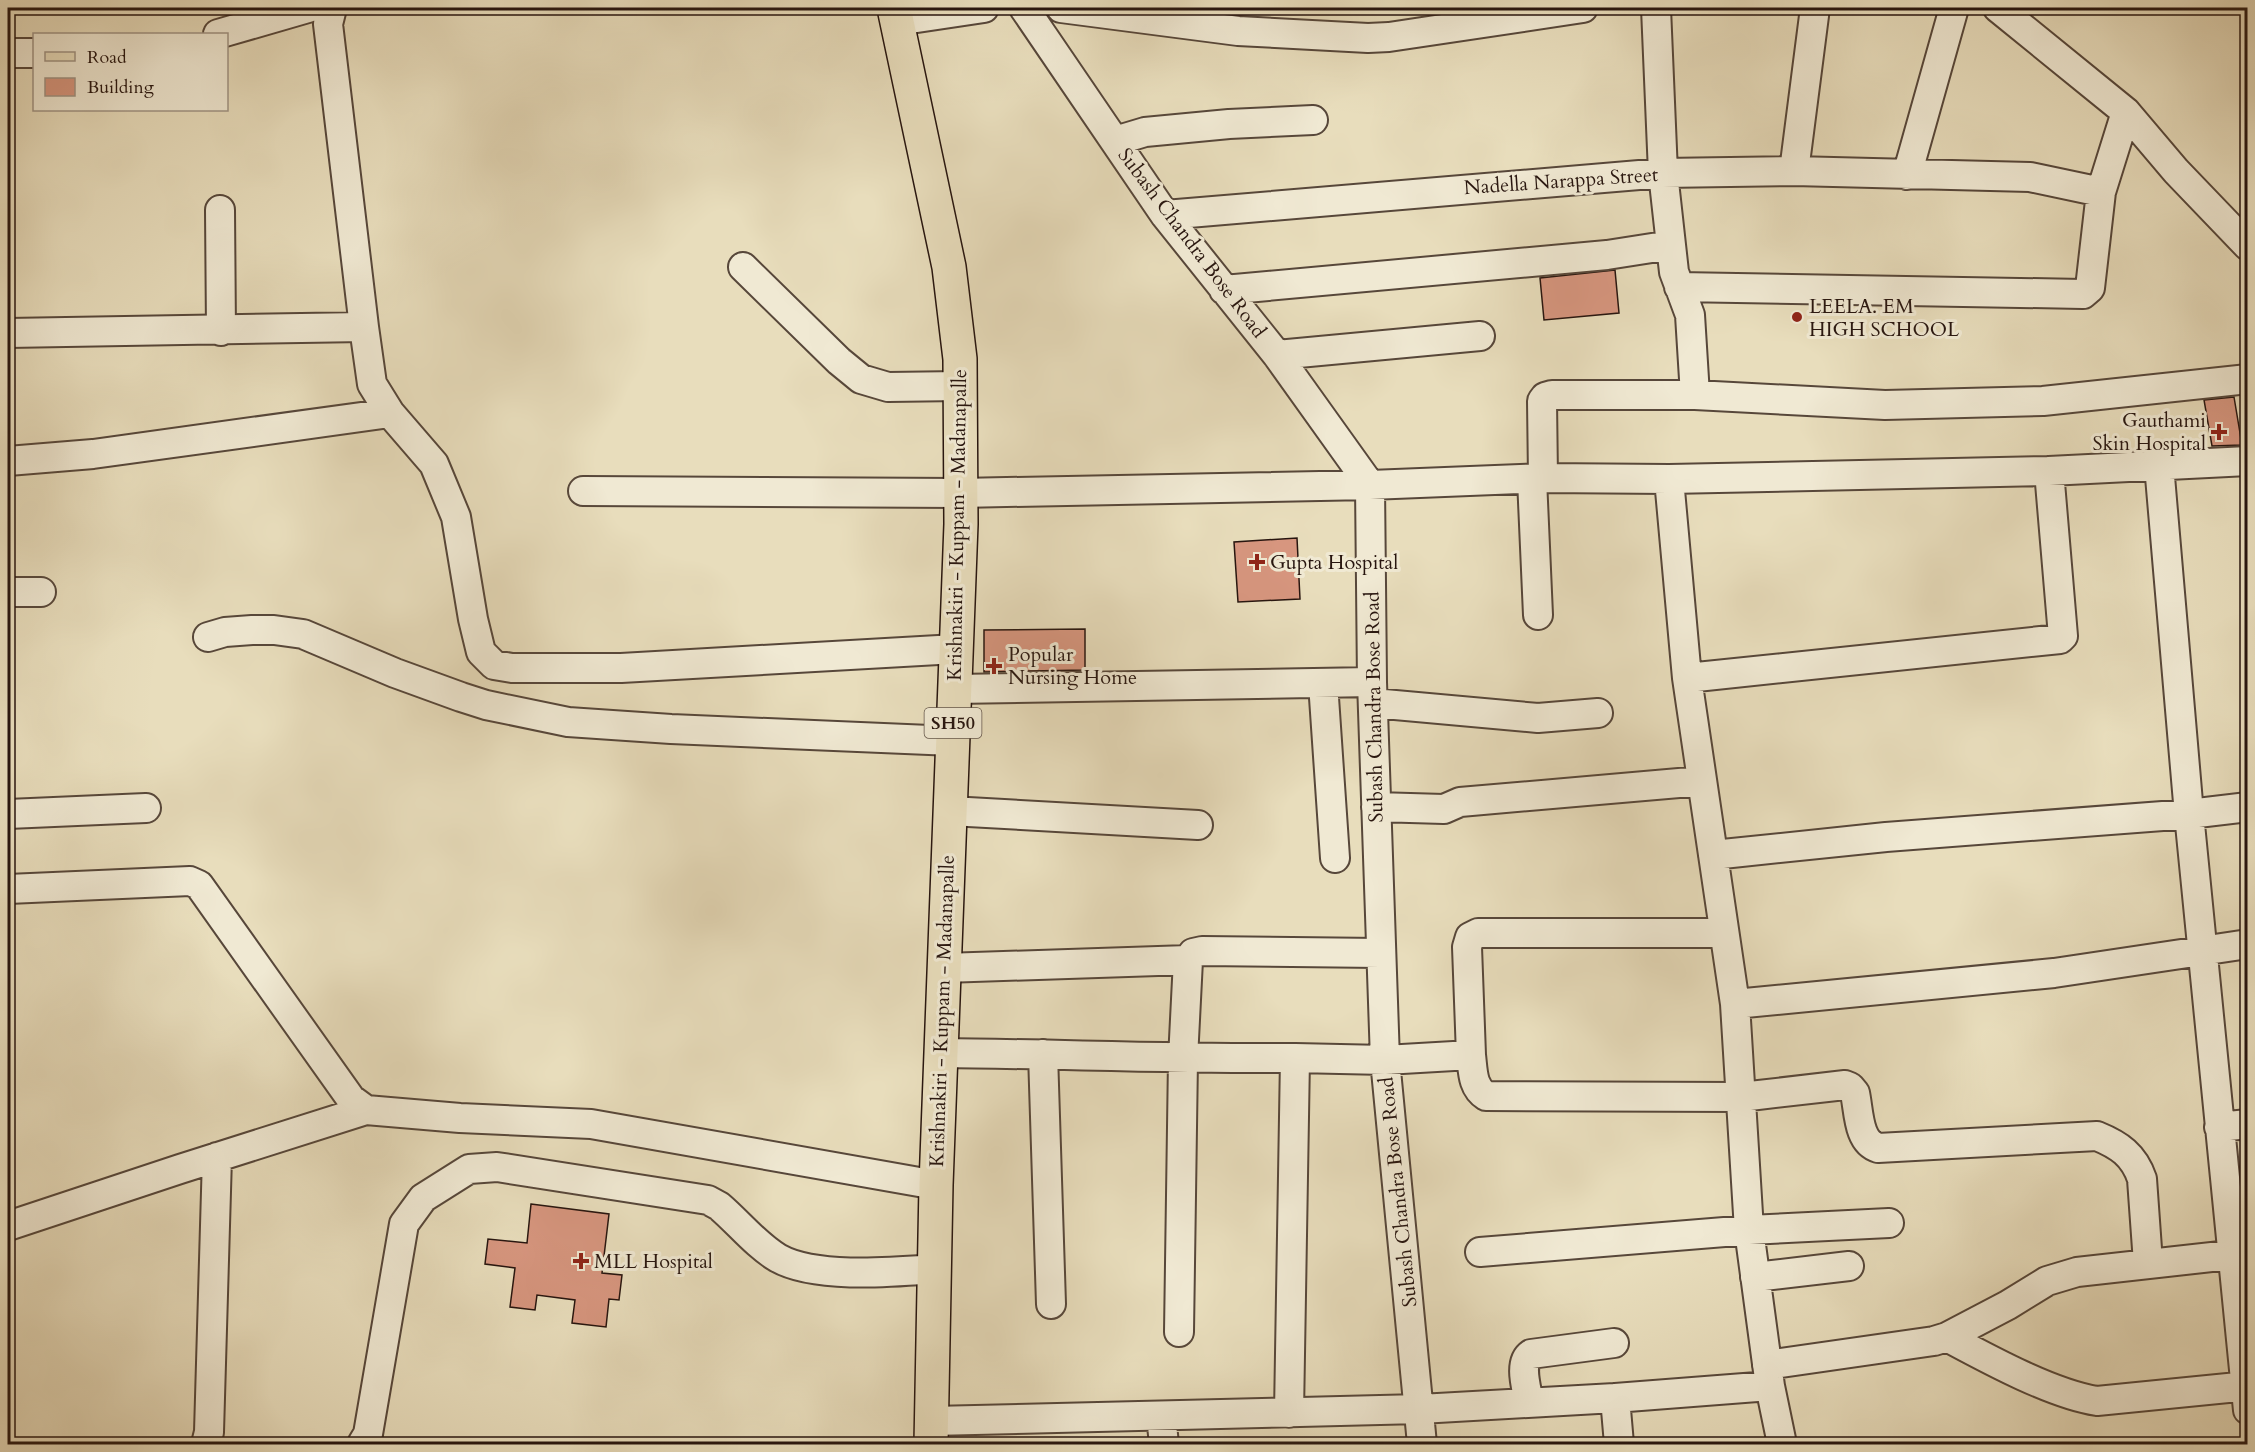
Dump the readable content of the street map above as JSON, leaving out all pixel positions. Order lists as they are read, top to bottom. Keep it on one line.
{"streets":{"main road":["Krishnakiri - Kuppam - Madanapalle","SH50"],"street":["Nadella Narappa Street","Subash Chandra Bose Road"]},"crossings":[["Nadella Narappa Street","Subash Chandra Bose Road"]],"places":{"other":["LEELA. EM HIGH SCHOOL"],"health":["Gauthami Skin Hospital","Gupta Hospital","Popular Nursing Home","MLL Hospital"]},"legend":["Road","Building"]}
